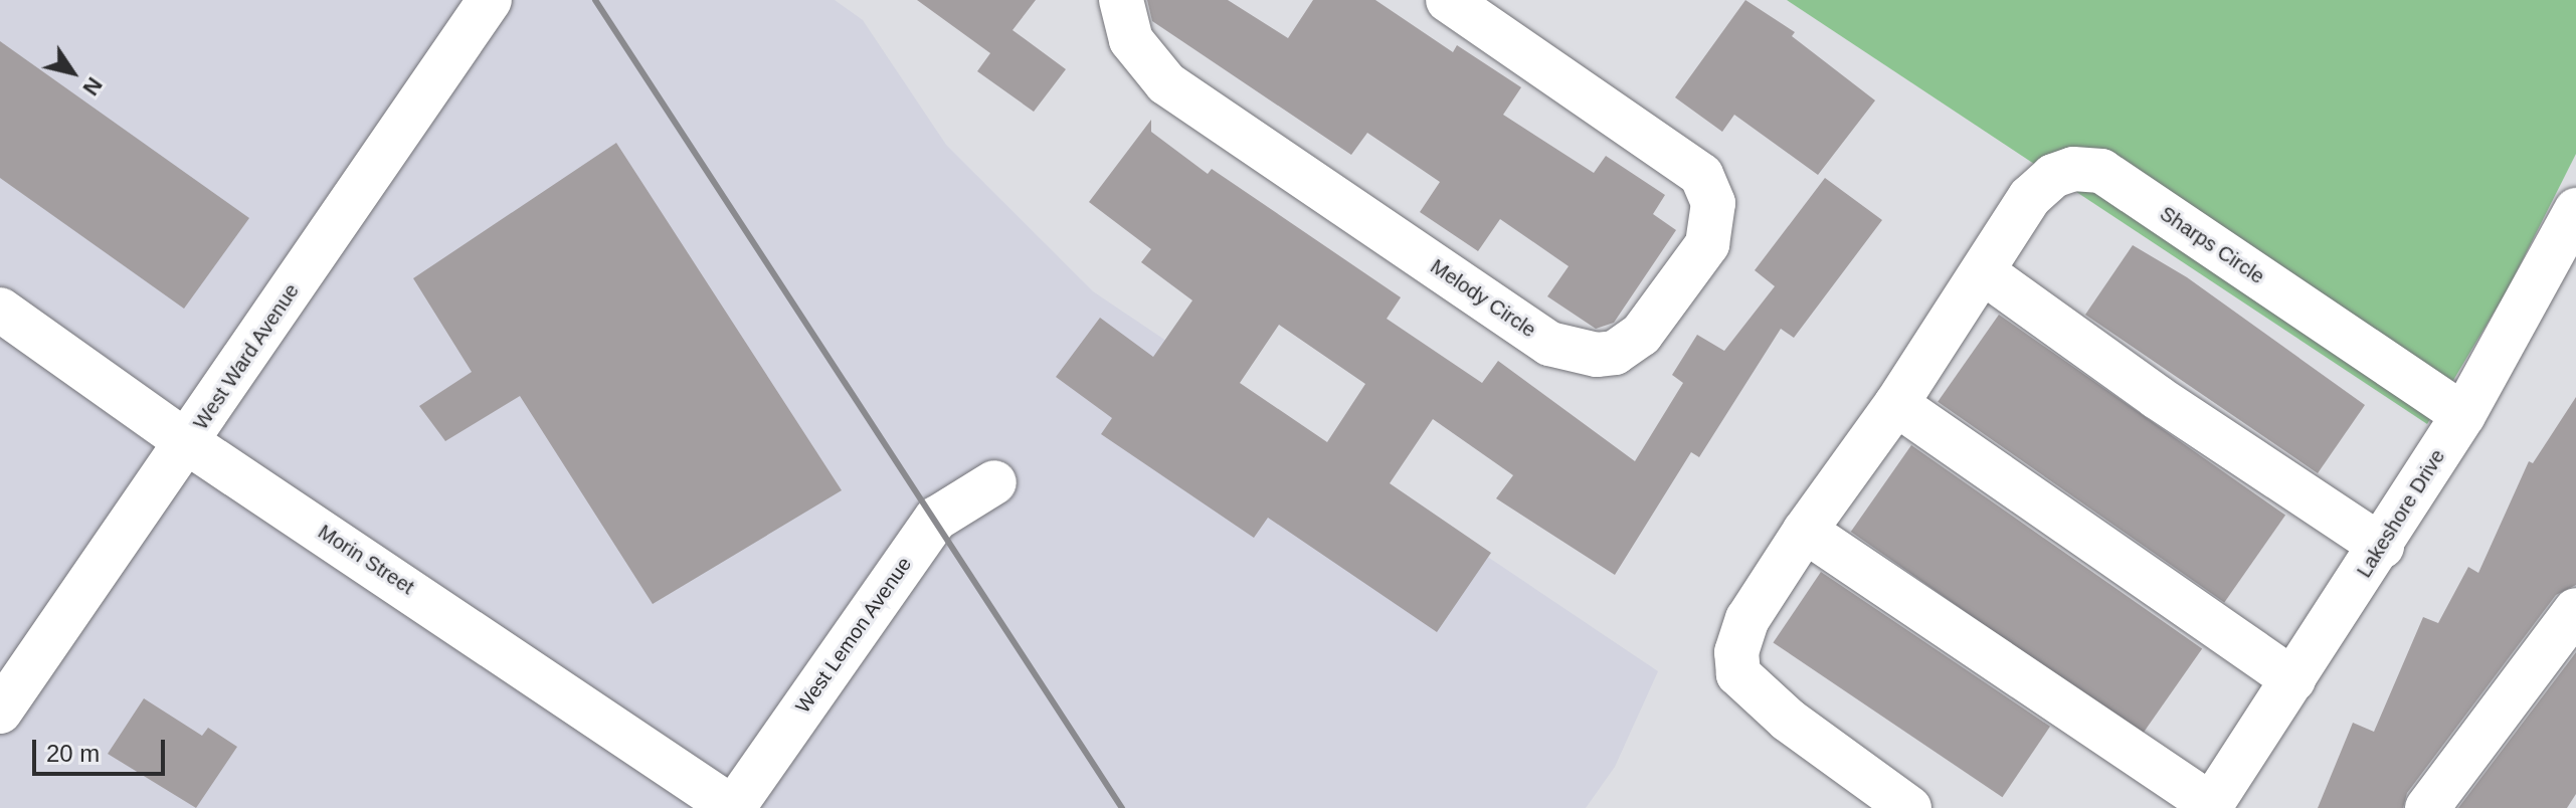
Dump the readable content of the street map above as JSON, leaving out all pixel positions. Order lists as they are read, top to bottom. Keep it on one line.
{"streets":{"street":["Sharps Circle","Melody Circle","West Ward Avenue","Lakeshore Drive","Morin Street","West Lemon Avenue"]},"crossings":[["Sharps Circle","Lakeshore Drive"],["West Ward Avenue","Morin Street"],["Morin Street","West Lemon Avenue"]],"scale_bar":"20 m","north":"bottom right"}
